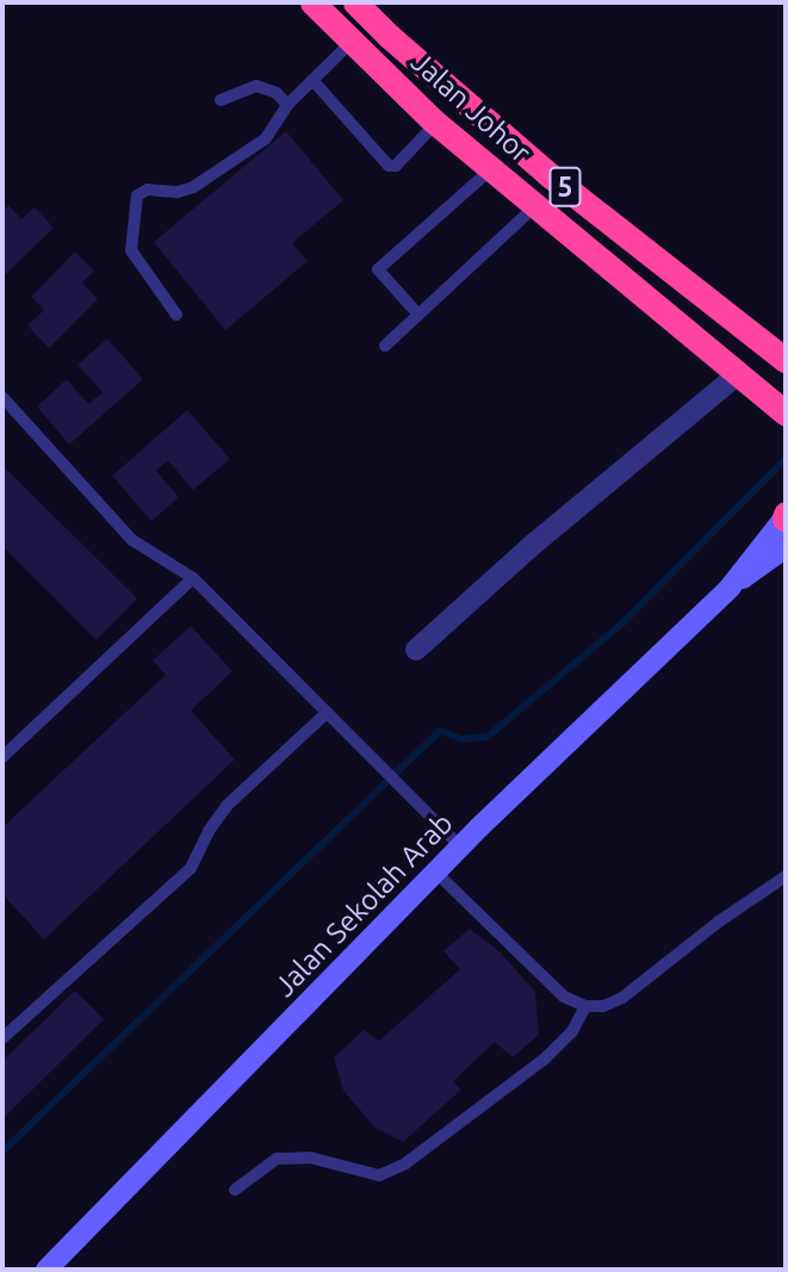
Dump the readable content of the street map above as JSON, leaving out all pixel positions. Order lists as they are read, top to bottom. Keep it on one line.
{"streets":{"highway":["Jalan Johor","5"],"main road":["Jalan Sekolah Arab"]}}
